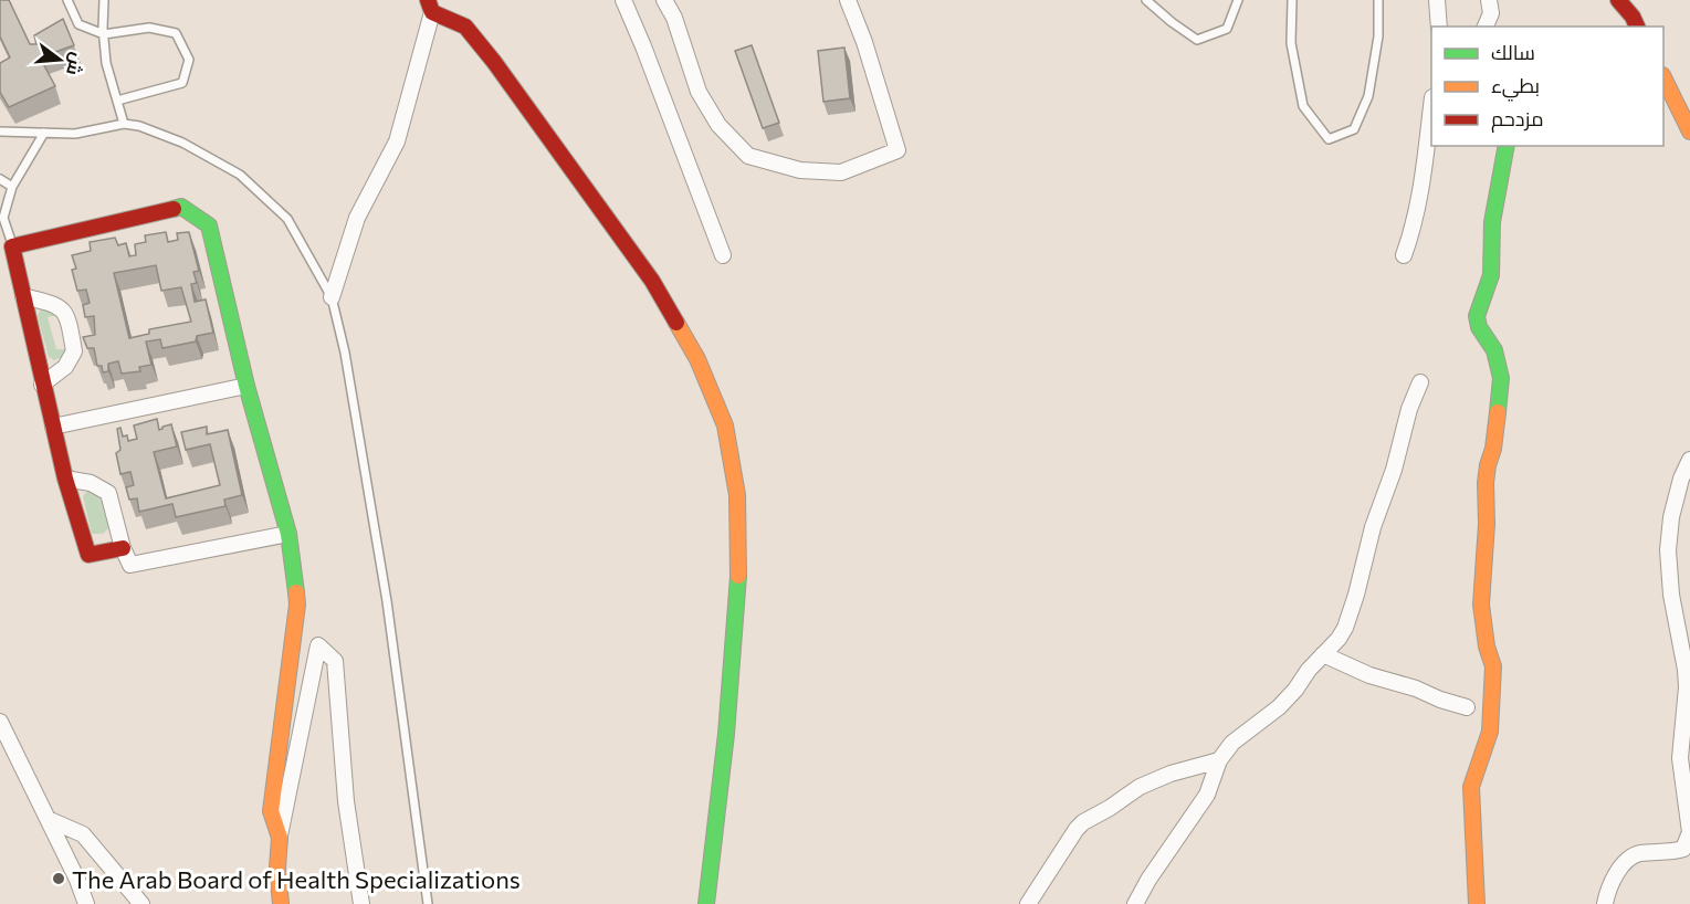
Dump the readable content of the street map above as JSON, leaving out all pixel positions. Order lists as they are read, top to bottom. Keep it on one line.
{"places":["The Arab Board of Health Specializations"],"legend":["سالك","بطيء","مزدحم"],"north":"right"}
